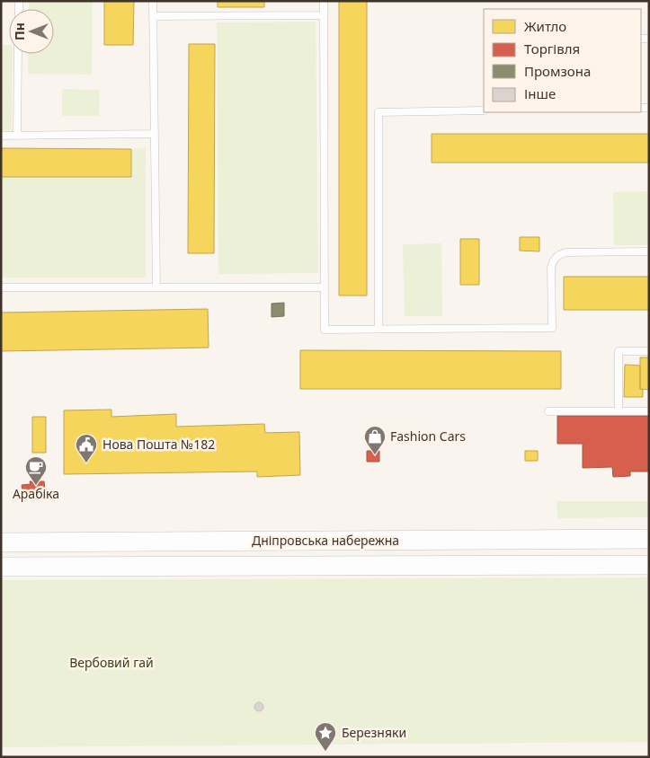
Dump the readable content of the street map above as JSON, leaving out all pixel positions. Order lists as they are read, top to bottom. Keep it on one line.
{"streets":{"main road":["Дніпровська набережна"]},"parks":["Вербовий гай"],"places":{"shop":["Fashion Cars"],"public building":["Нова Пошта №182"],"cafe":["Арабіка"],"place":["Березняки"]},"legend":["Житло","Торгівля","Промзона","Інше"],"north":"left"}
